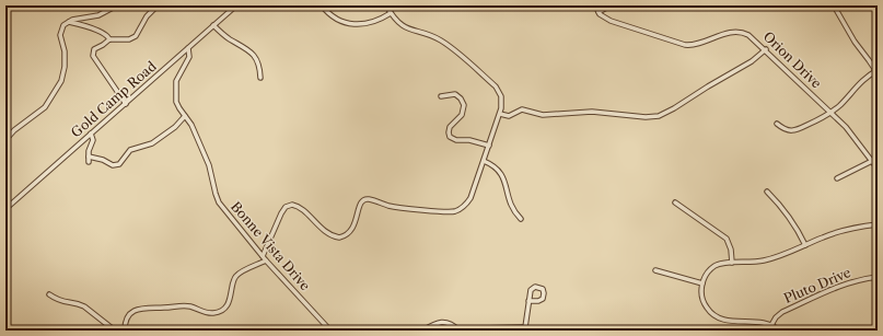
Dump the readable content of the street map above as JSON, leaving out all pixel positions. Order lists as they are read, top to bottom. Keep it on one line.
{"streets":{"street":["Orion Drive","Gold Camp Road","Bonne Vista Drive","Pluto Drive"]},"crossings":[["Gold Camp Road","Bonne Vista Drive"]]}
